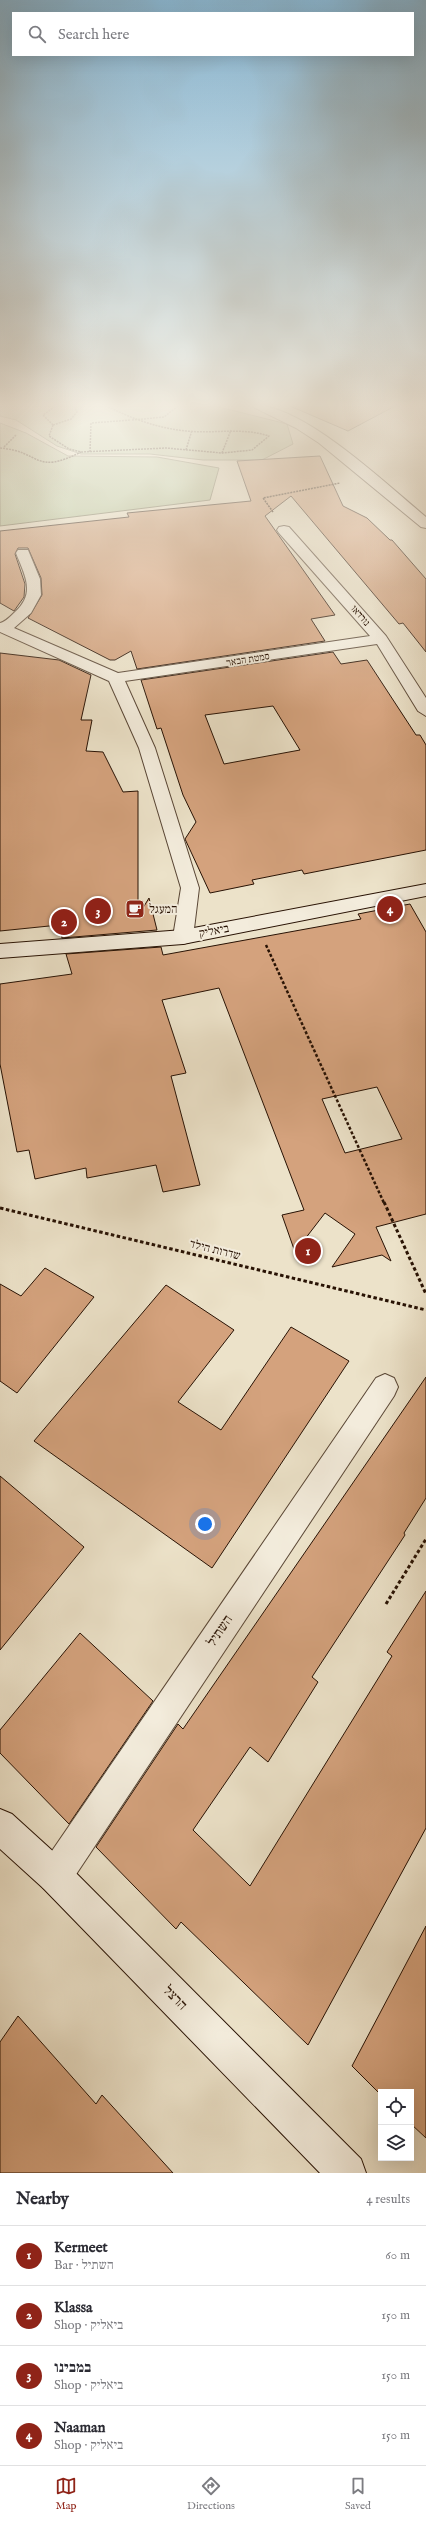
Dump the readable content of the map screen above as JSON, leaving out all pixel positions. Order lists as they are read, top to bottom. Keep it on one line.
{"streets":{"street":["נורדאו","סמטת הבאר","ביאליק","השתיל","הרצל"],"path":["שדרות הילד"]},"crossings":[["נורדאו","סמטת הבאר"],["השתיל","הרצל"]],"places":{"cafe":["המעגל"]},"page":{"search":"Search here","pins":["4","3","2","1"],"heading":["Nearby","4 results"],"list":[{"mark":"1","name":"Kermeet","note":"Bar · השתיל","value":"60 m"},{"mark":"2","name":"Klassa","note":"Shop · ביאליק","value":"150 m"},{"mark":"3","name":"במבינו","note":"Shop · ביאליק","value":"150 m"},{"mark":"4","name":"Naaman","note":"Shop · ביאליק","value":"150 m"}],"nav":["Map","Directions","Saved"]}}
